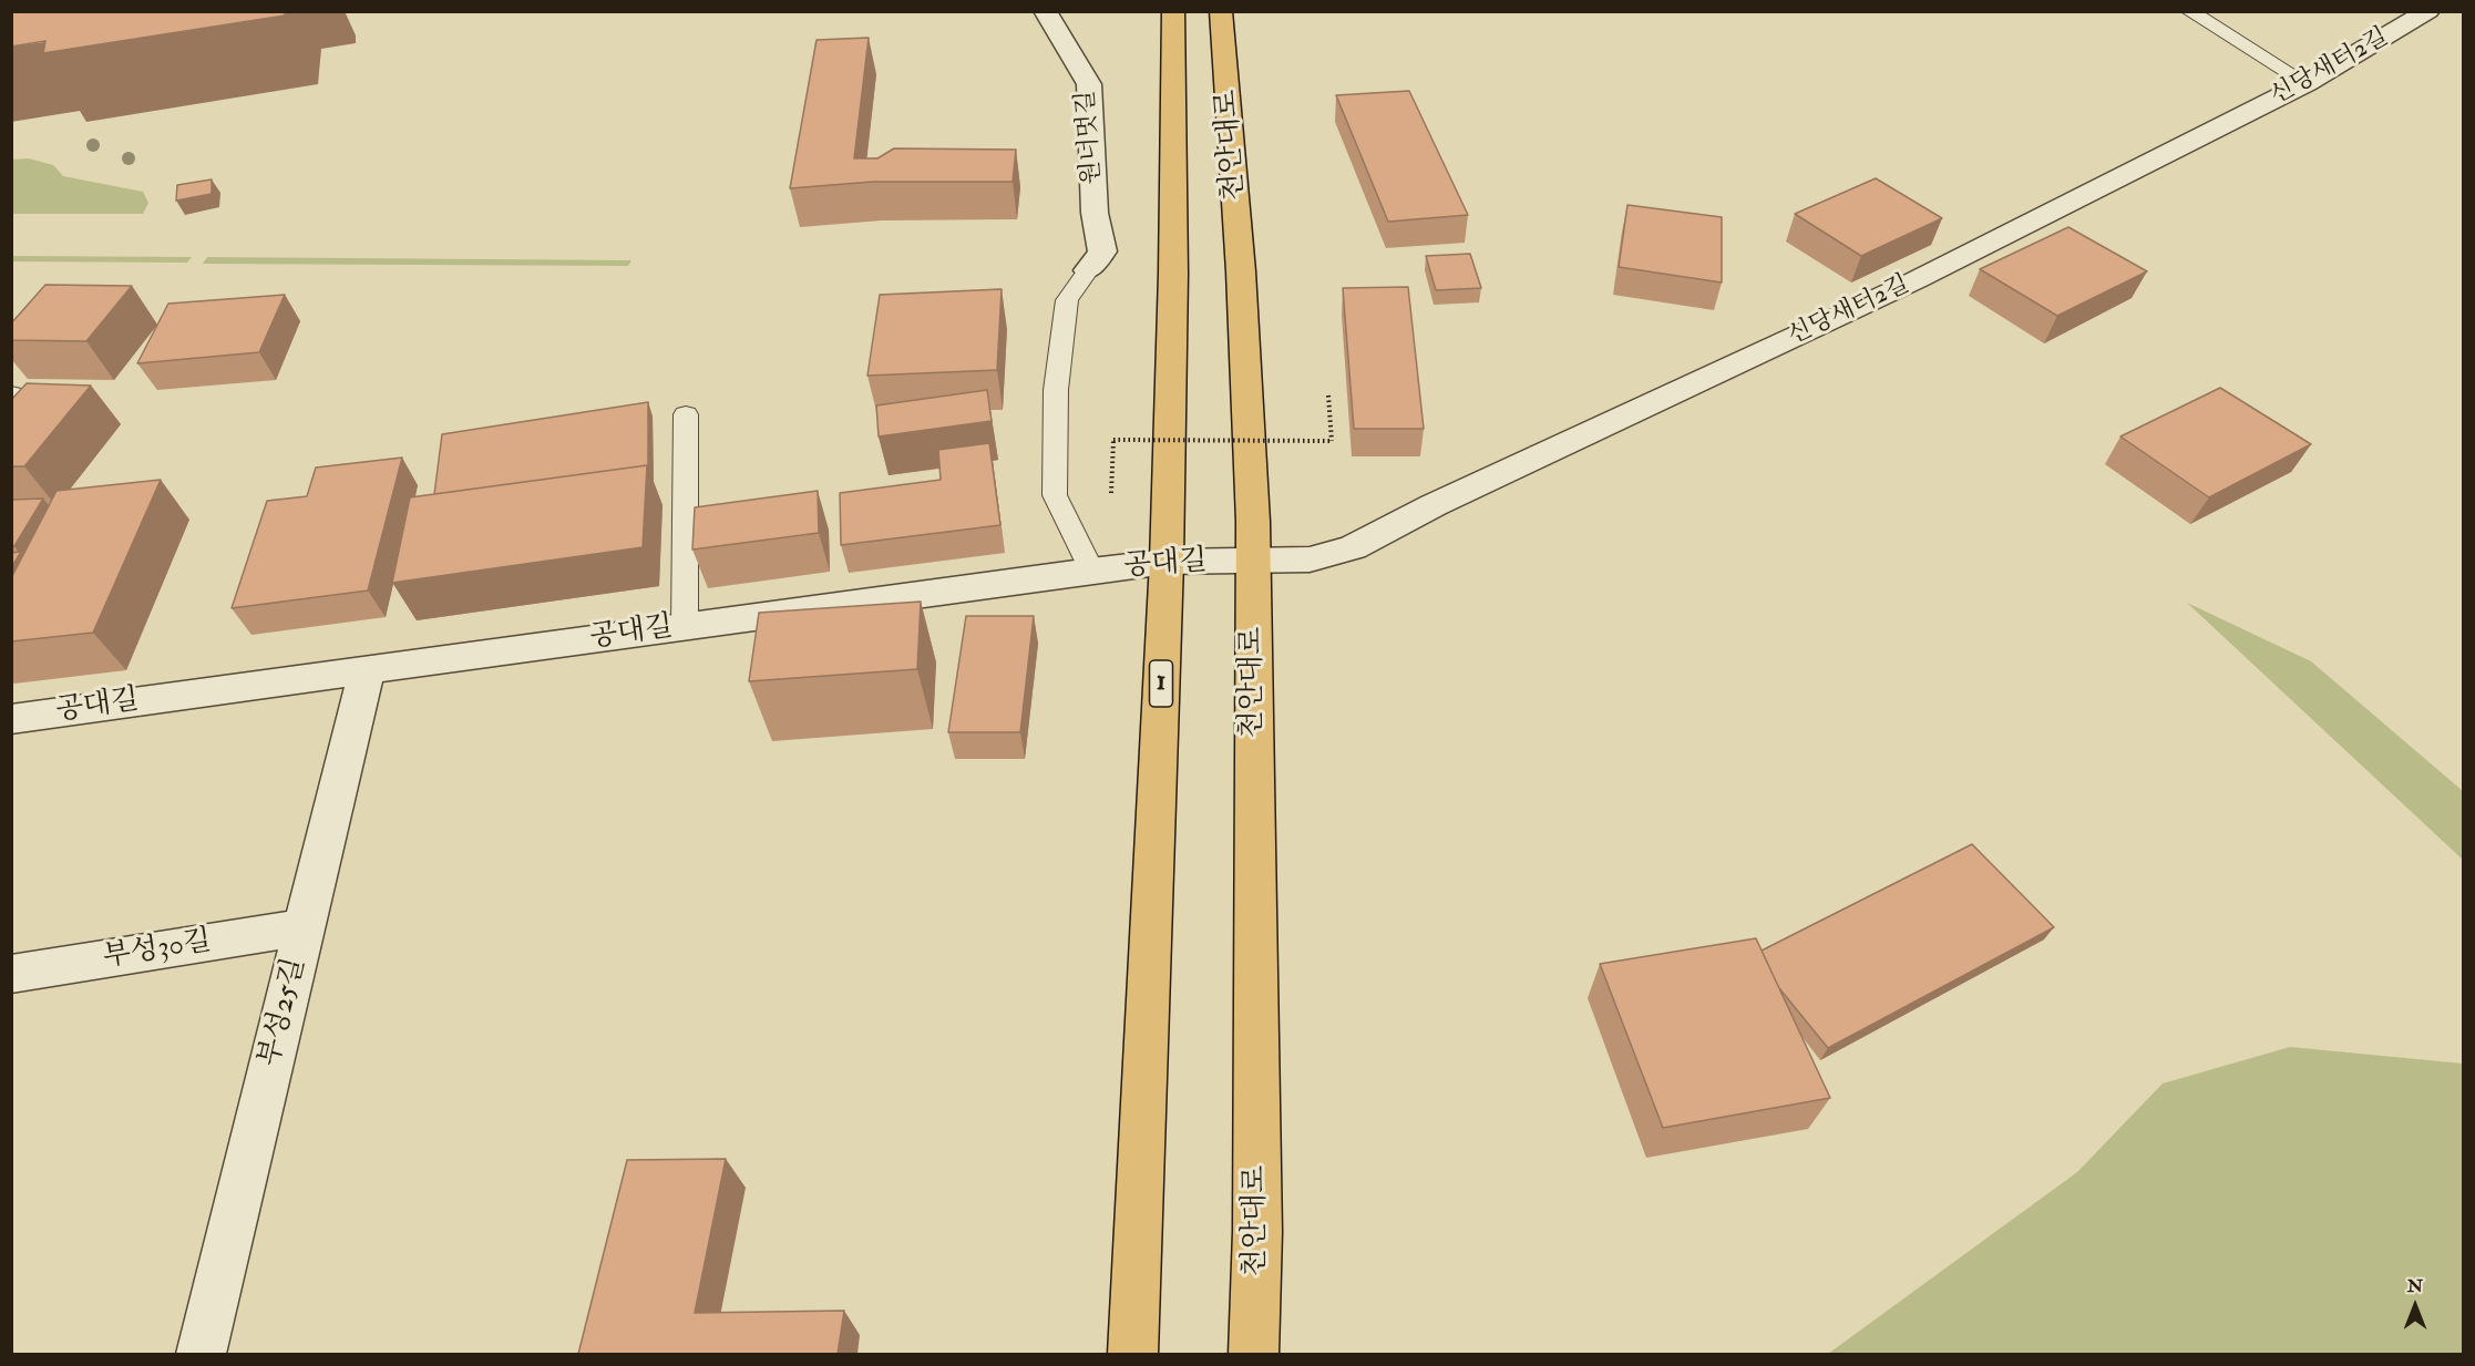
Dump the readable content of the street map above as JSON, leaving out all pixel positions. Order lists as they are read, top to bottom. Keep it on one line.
{"streets":{"main road":["천안대로","1"],"street":["신당새터2길","원너멋길","공대길","부성30길","부성25길"]},"crossings":[["신당새터2길","천안대로"],["신당새터2길","공대길"],["천안대로","공대길"],["공대길","부성25길"],["부성30길","부성25길"]],"north":"top"}
